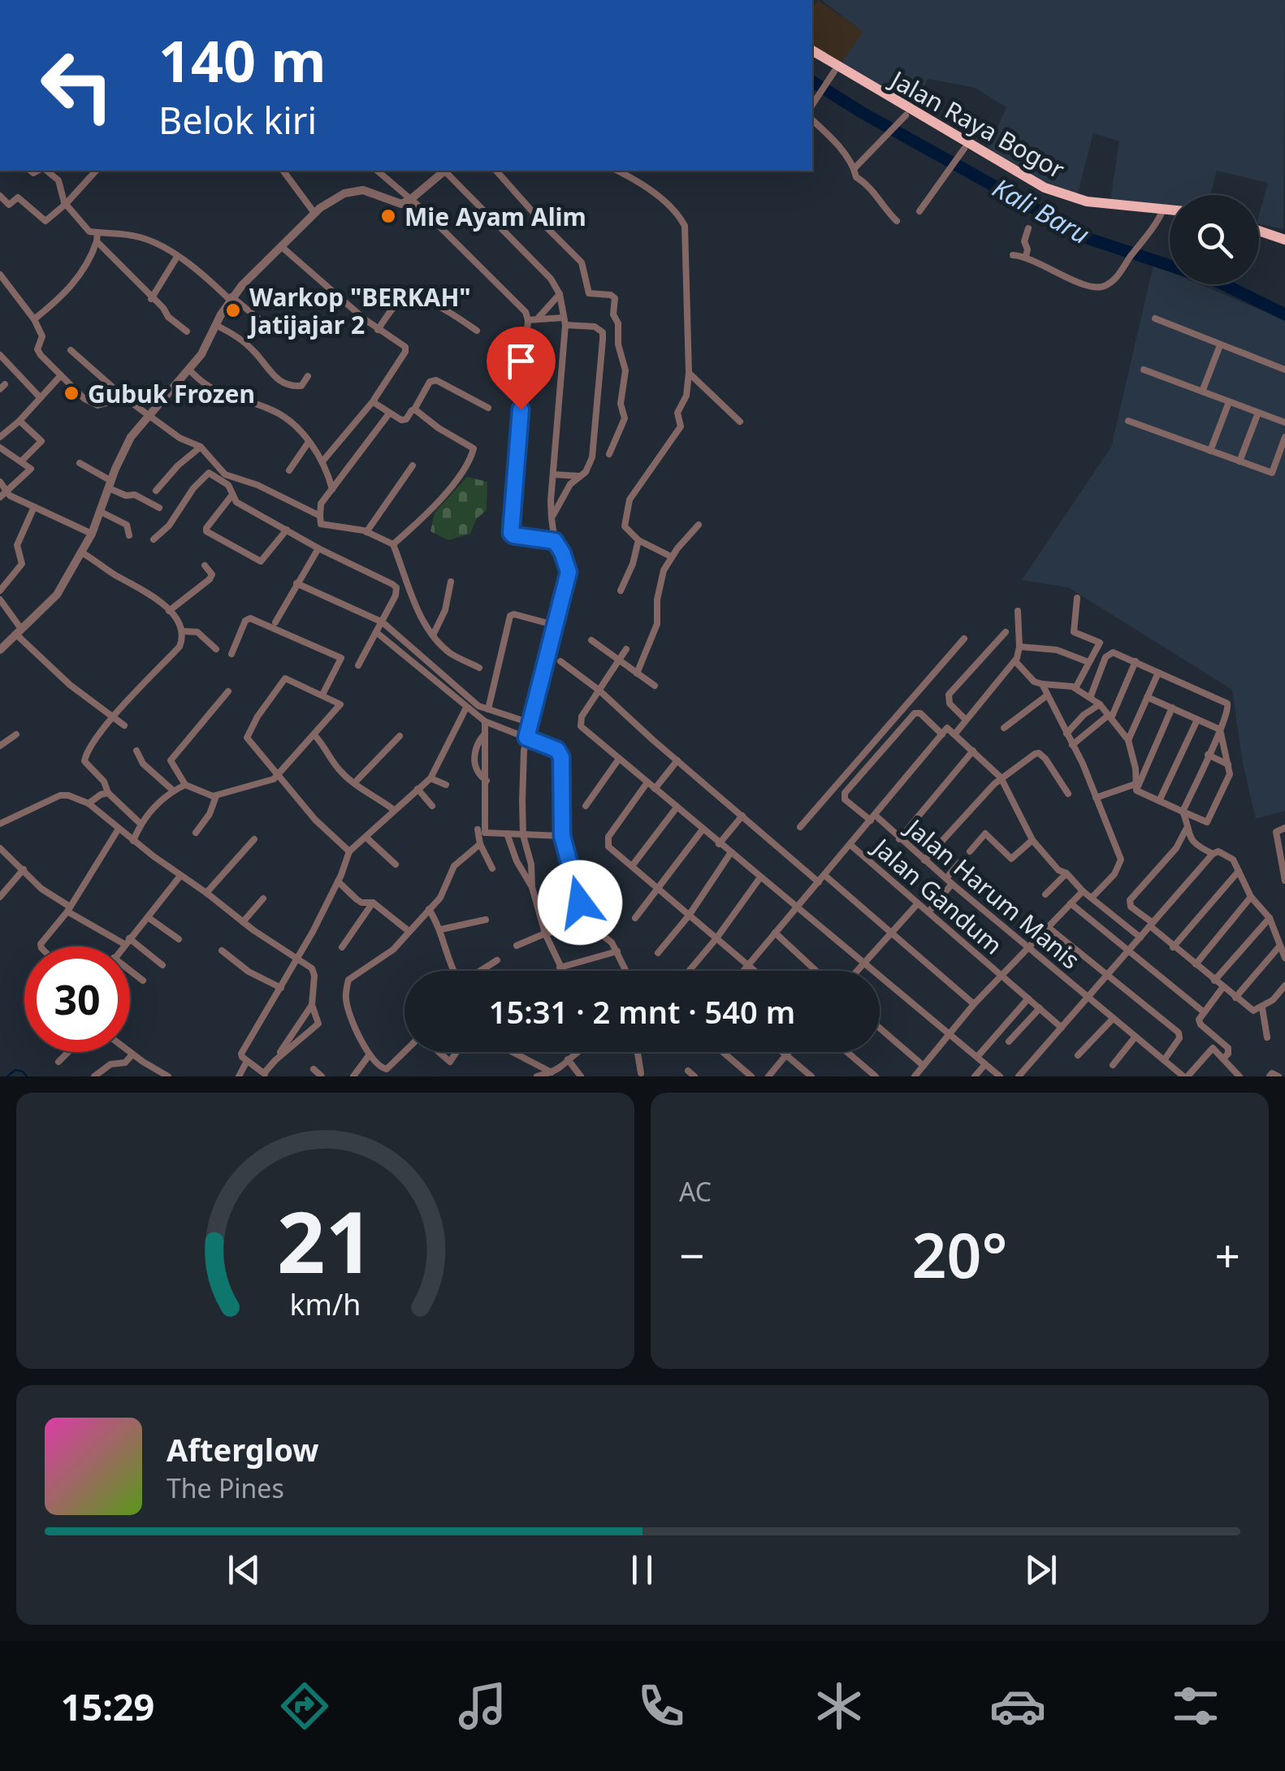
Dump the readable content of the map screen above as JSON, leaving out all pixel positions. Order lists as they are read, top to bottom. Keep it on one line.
{"streets":{"highway":["Jalan Raya Bogor"],"street":["Jalan Harum Manis","Jalan Gandum"]},"water":["Kali Baru"],"places":["Mie Ayam Alim","Warkop \"BERKAH\" Jatijajar 2","Gubuk Frozen"],"page":{"turn":["140 m","Belok kiri"],"limit":"30","trip":"15:31 · 2 mnt · 540 m","tile":"AC","heat":["−","20°","+"],"song":["Afterglow","The Pines"],"tabs":"15:29","gauge":["21","km/h"]}}
